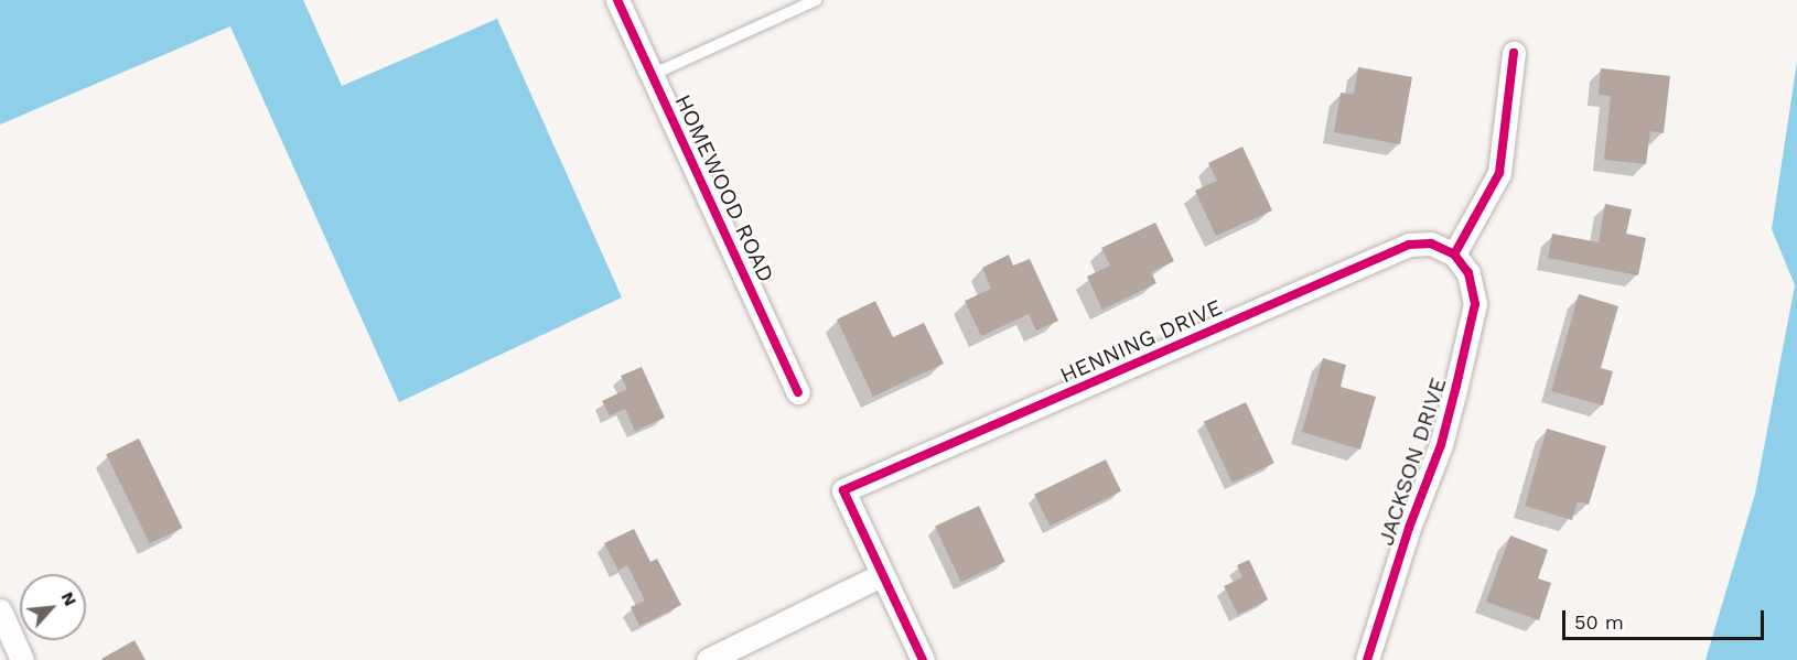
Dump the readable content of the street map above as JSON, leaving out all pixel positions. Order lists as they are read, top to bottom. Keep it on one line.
{"streets":{"street":["HOMEWOOD ROAD","HENNING DRIVE","JACKSON DRIVE"]},"crossings":[["HENNING DRIVE","JACKSON DRIVE"]],"scale_bar":"50 m","north":"top right"}
